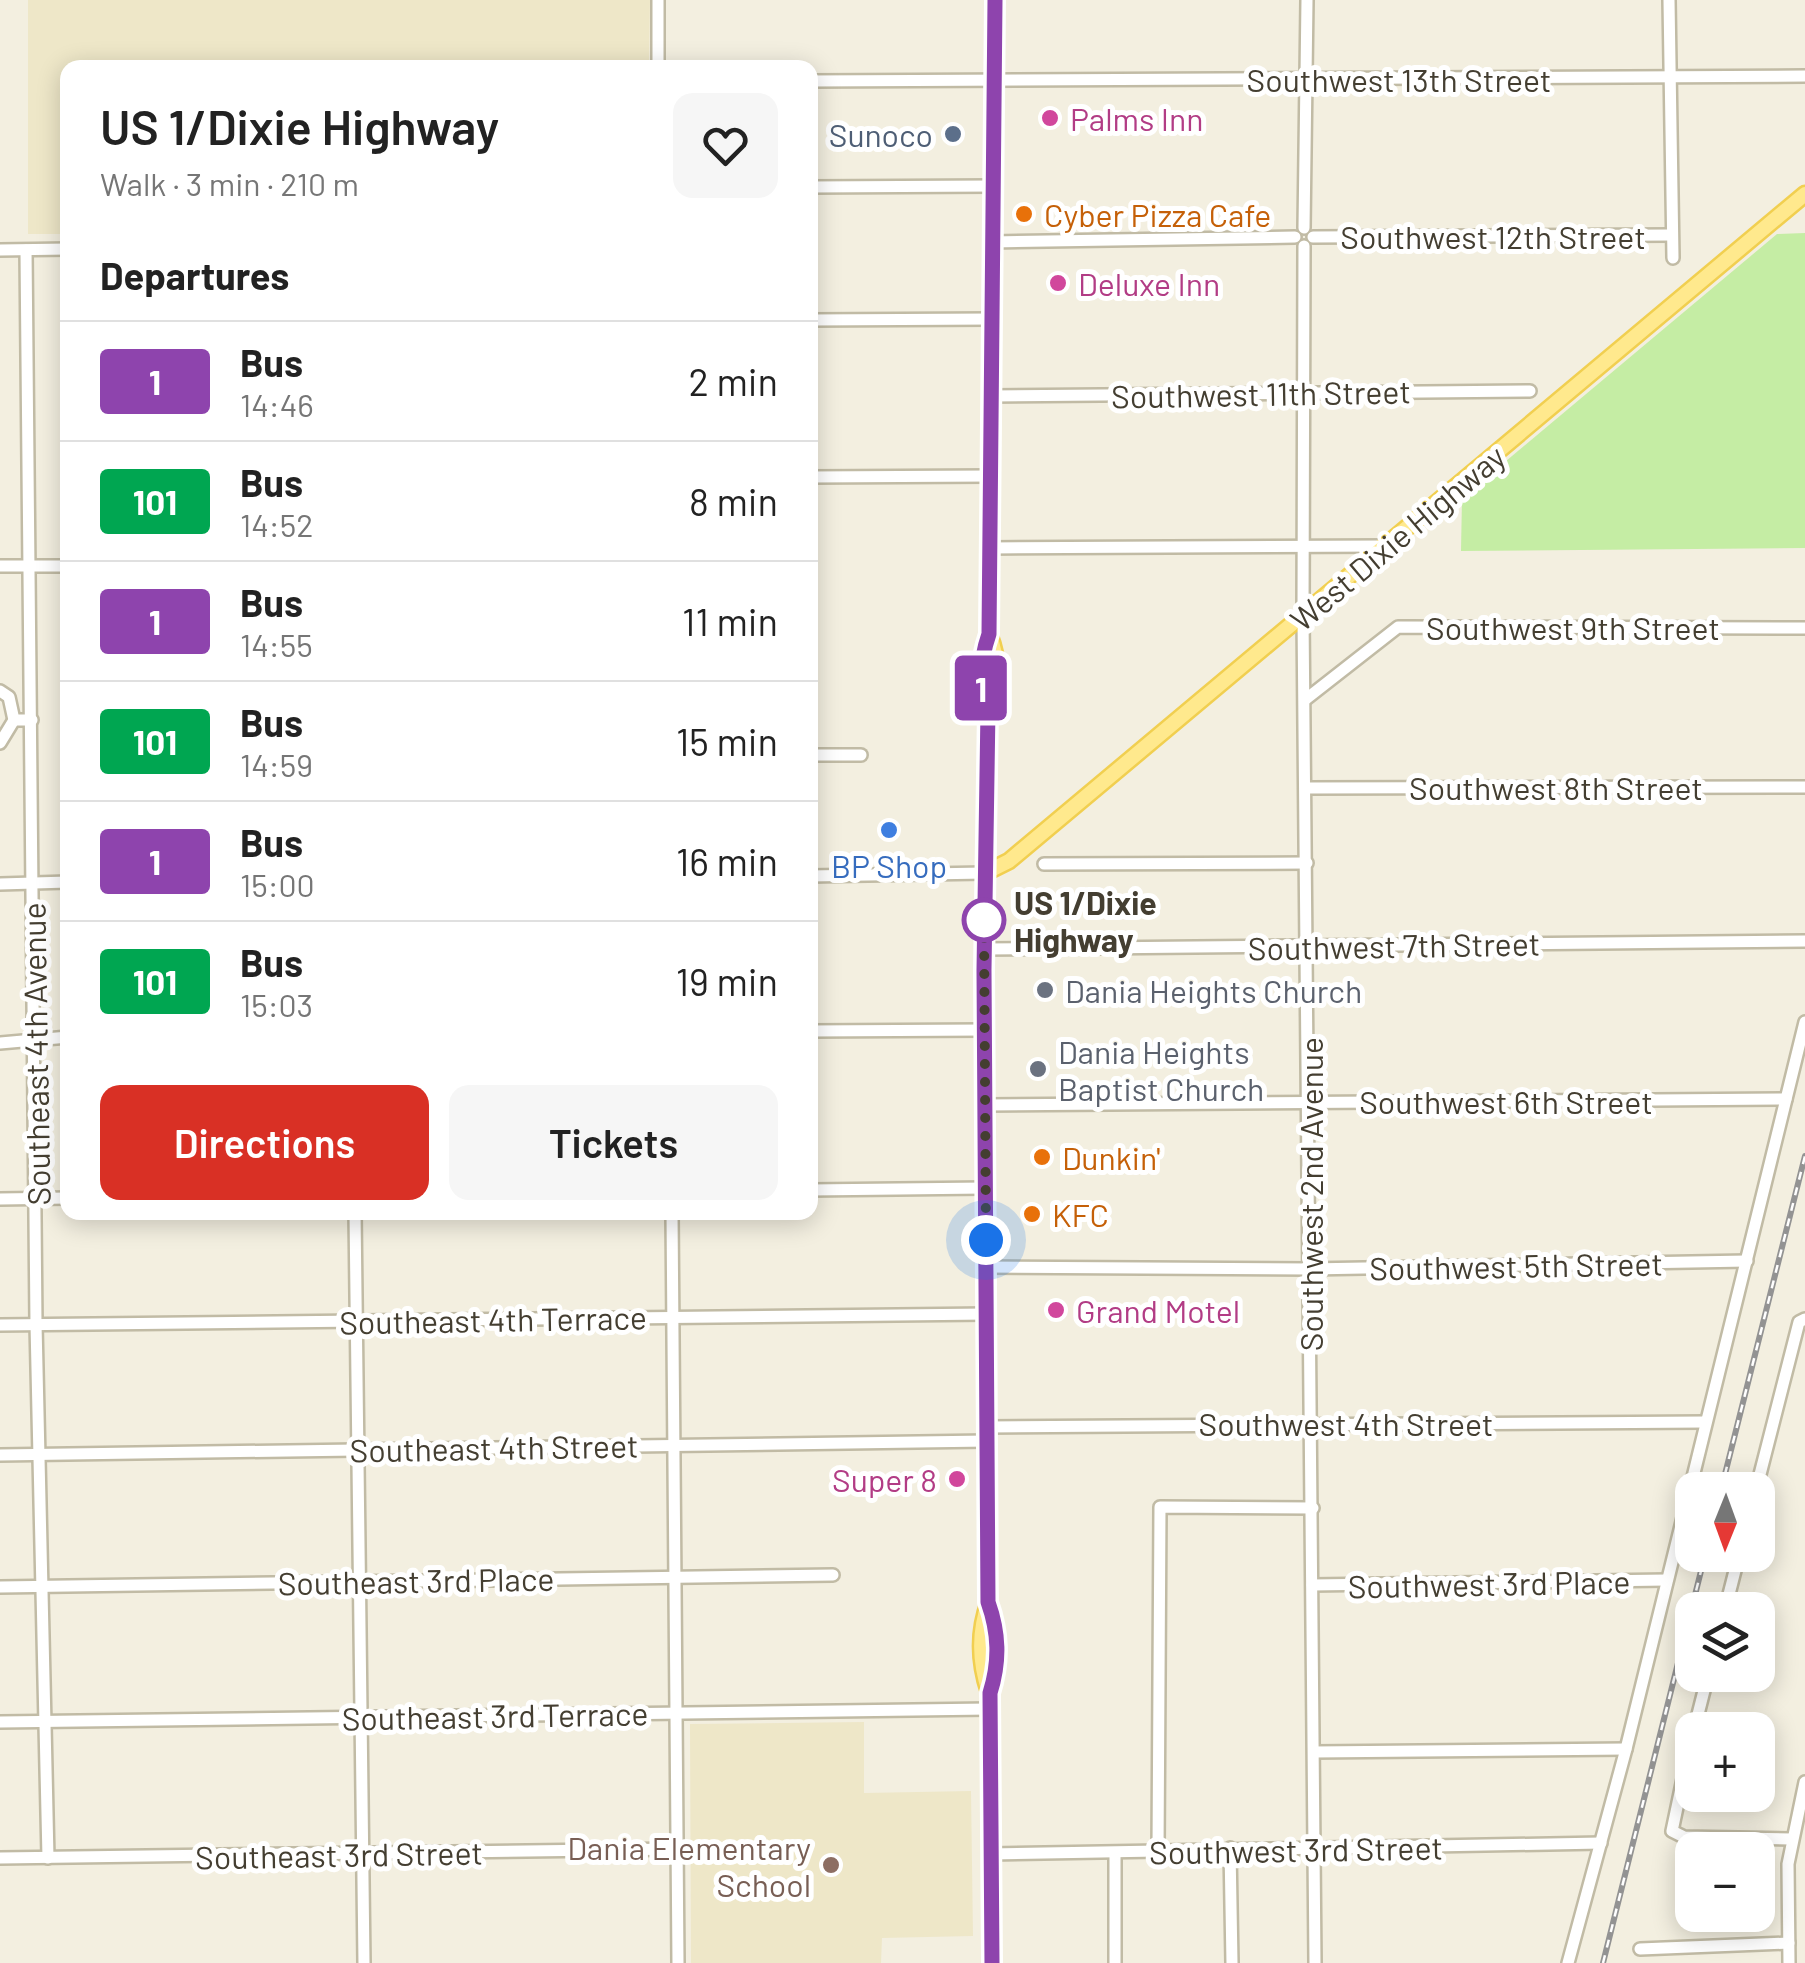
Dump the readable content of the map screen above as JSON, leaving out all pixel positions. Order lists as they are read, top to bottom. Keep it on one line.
{"streets":{"main road":["West Dixie Highway"],"street":["Southwest 13th Street","Southwest 12th Street","Southwest 11th Street","Southwest 9th Street","Southwest 8th Street","Southwest 7th Street","Southeast 4th Avenue","Southwest 6th Street","Southwest 2nd Avenue","Southwest 5th Street","Southeast 4th Terrace","Southwest 4th Street","Southeast 4th Street","Southeast 3rd Place","Southwest 3rd Place","Southeast 3rd Terrace","Southwest 3rd Street","Southeast 3rd Street"]},"crossings":[["Southwest 13th Street","Southwest 2nd Avenue"],["Southwest 12th Street","Southwest 2nd Avenue"],["Southwest 11th Street","Southwest 2nd Avenue"],["West Dixie Highway","Southwest 2nd Avenue"],["Southwest 9th Street","Southwest 2nd Avenue"],["Southwest 8th Street","Southwest 2nd Avenue"],["Southwest 7th Street","Southwest 2nd Avenue"],["Southeast 4th Avenue","Southeast 4th Terrace"],["Southeast 4th Avenue","Southeast 4th Street"],["Southeast 4th Avenue","Southeast 3rd Place"],["Southeast 4th Avenue","Southeast 3rd Terrace"],["Southeast 4th Avenue","Southeast 3rd Street"],["Southwest 6th Street","Southwest 2nd Avenue"],["Southwest 2nd Avenue","Southwest 5th Street"],["Southwest 2nd Avenue","Southwest 4th Street"],["Southwest 2nd Avenue","Southwest 3rd Place"],["Southwest 2nd Avenue","Southwest 3rd Street"],["Southwest 4th Street","Southeast 4th Street"]],"places":["Palms Inn","Sunoco","Cyber Pizza Cafe","Deluxe Inn","BP Shop","US 1/Dixie Highway","Dania Heights Church","Dania Heights Baptist Church","Dunkin'","KFC","Grand Motel","Super 8","Dania Elementary School"],"lines":["bus line 1"],"north":"bottom","page":{"on_map":"1","heading":[["US 1/Dixie Highway","Walk · 3 min · 210 m"],"Departures"],"list":[{"mark":"1","name":"Bus","note":"14:46","value":"2 min"},{"mark":"101","name":"Bus","note":"14:52","value":"8 min"},{"mark":"1","name":"Bus","note":"14:55","value":"11 min"},{"mark":"101","name":"Bus","note":"14:59","value":"15 min"},{"mark":"1","name":"Bus","note":"15:00","value":"16 min"},{"mark":"101","name":"Bus","note":"15:03","value":"19 min"}],"buttons":["Directions","Tickets"],"map_buttons":["+","−"]}}
